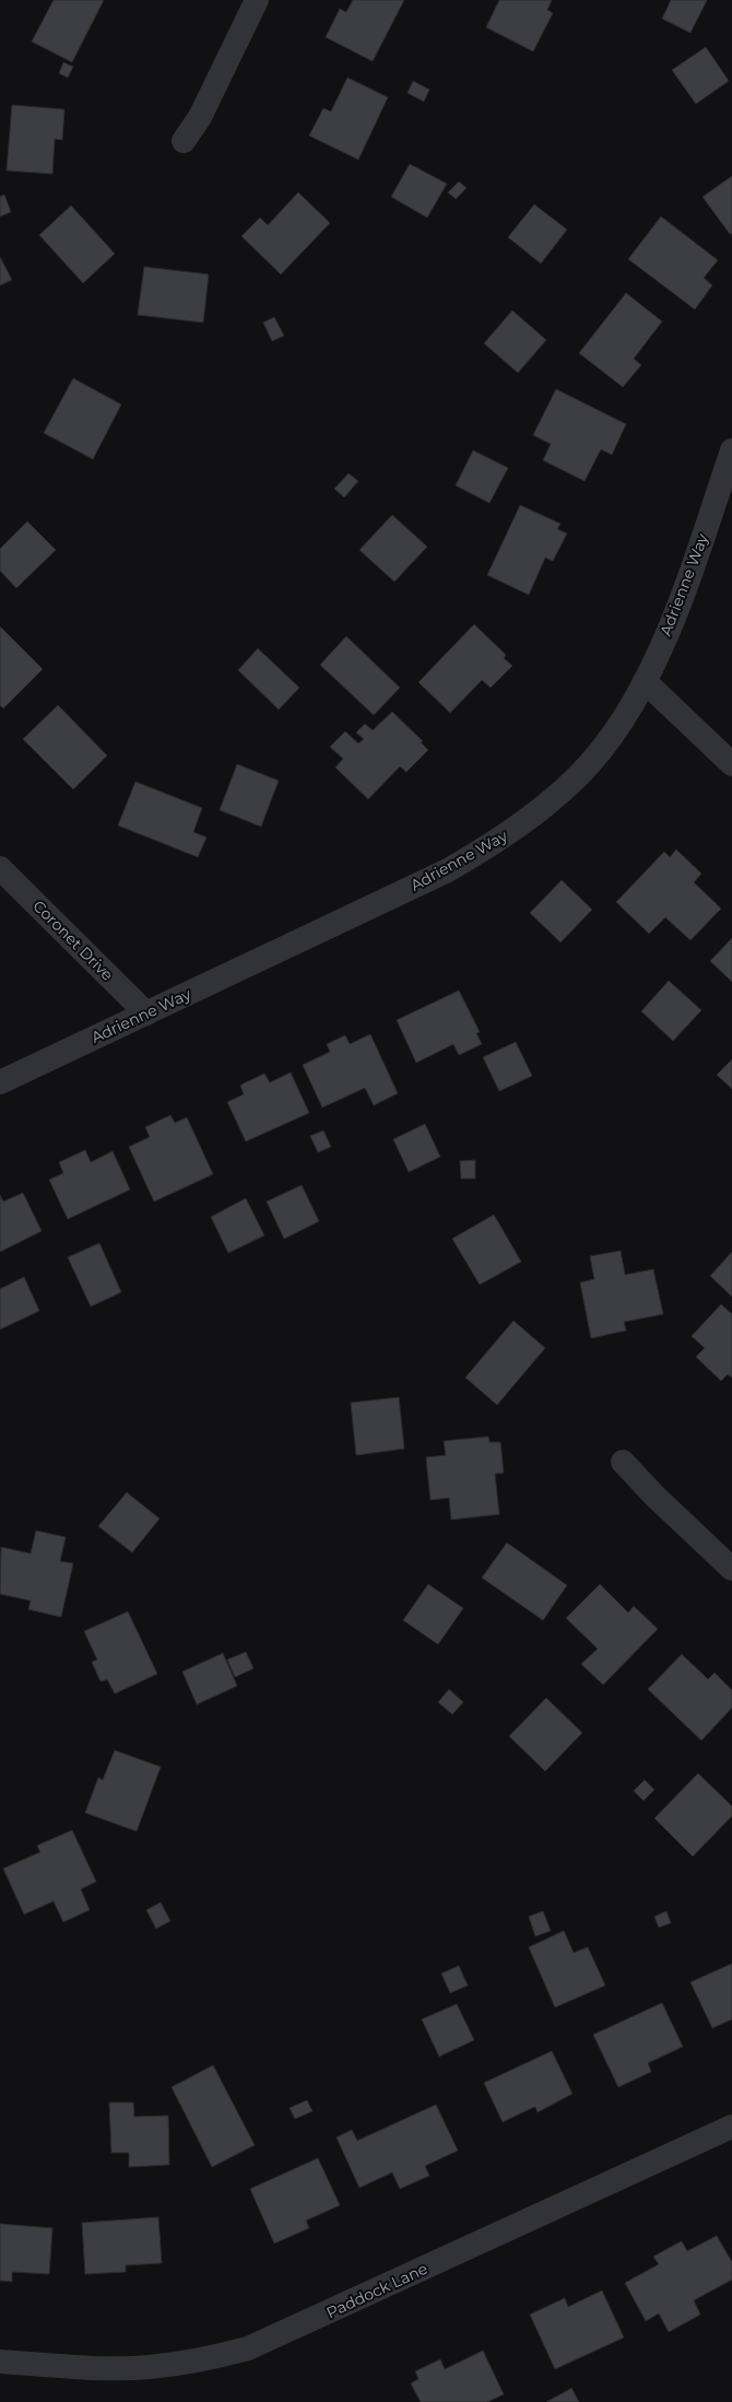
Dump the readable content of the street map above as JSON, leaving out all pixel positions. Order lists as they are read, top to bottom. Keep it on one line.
{"streets":{"street":["Adrienne Way","Coronet Drive","Paddock Lane"]},"crossings":[["Adrienne Way","Coronet Drive"]]}
